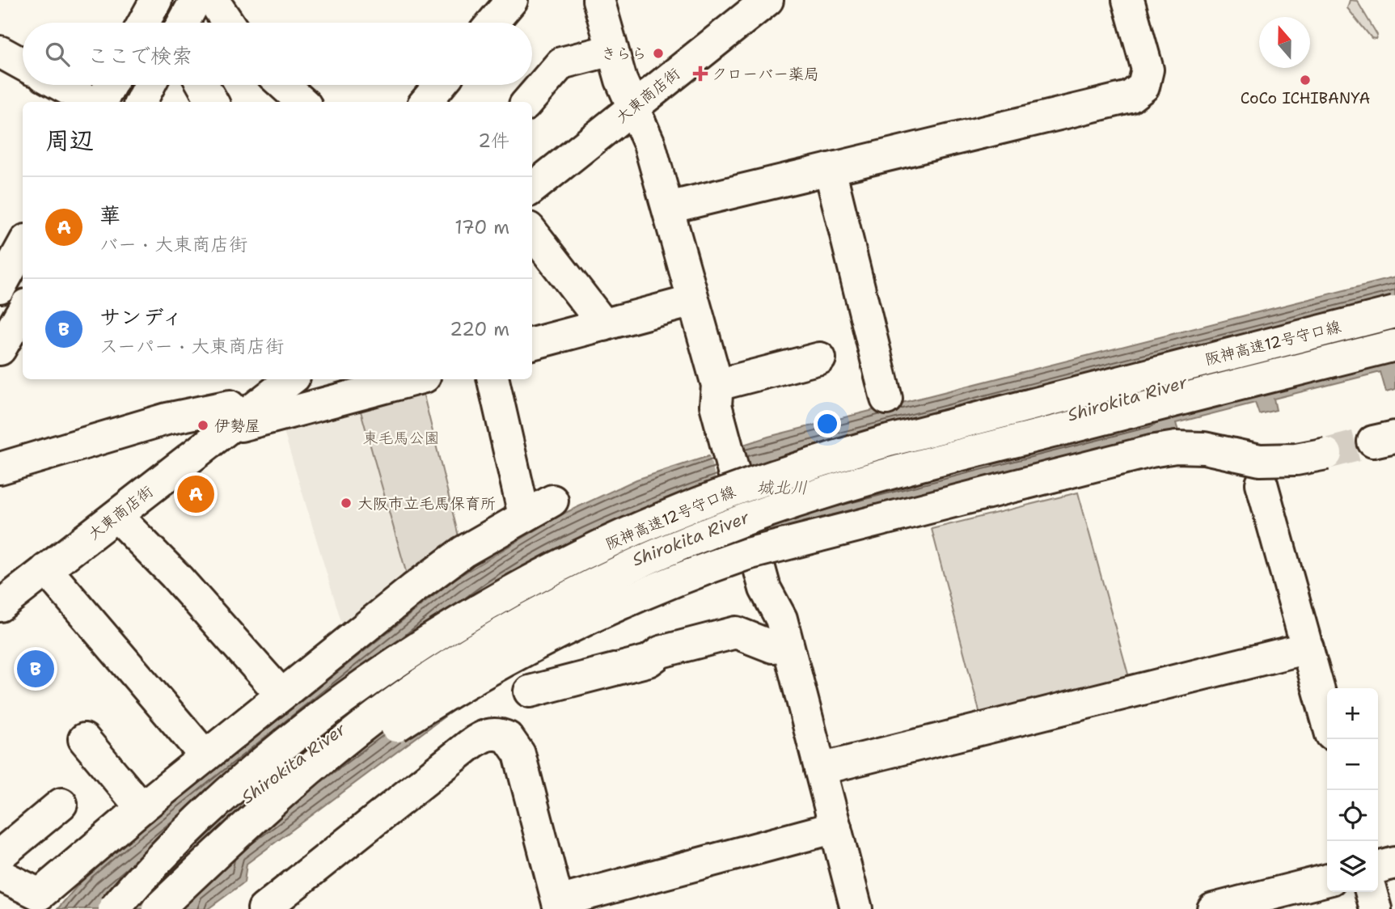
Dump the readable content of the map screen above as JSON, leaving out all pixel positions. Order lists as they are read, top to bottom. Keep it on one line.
{"streets":{"main road":["大東商店街","阪神高速12号守口線"]},"water":["Shirokita River","城北川"],"parks":["東毛馬公園"],"places":{"other":["きらら","CoCo ICHIBANYA","伊勢屋","大阪市立毛馬保育所"],"health":["クローバー薬局"]},"north":"top","page":{"search":"ここで検索","heading":["周辺","2件"],"list":[{"mark":"A","name":"華","note":"バー · 大東商店街","value":"170 m"},{"mark":"B","name":"サンディ","note":"スーパー · 大東商店街","value":"220 m"}],"pins":["A","B"],"map_buttons":["+","−"]}}
